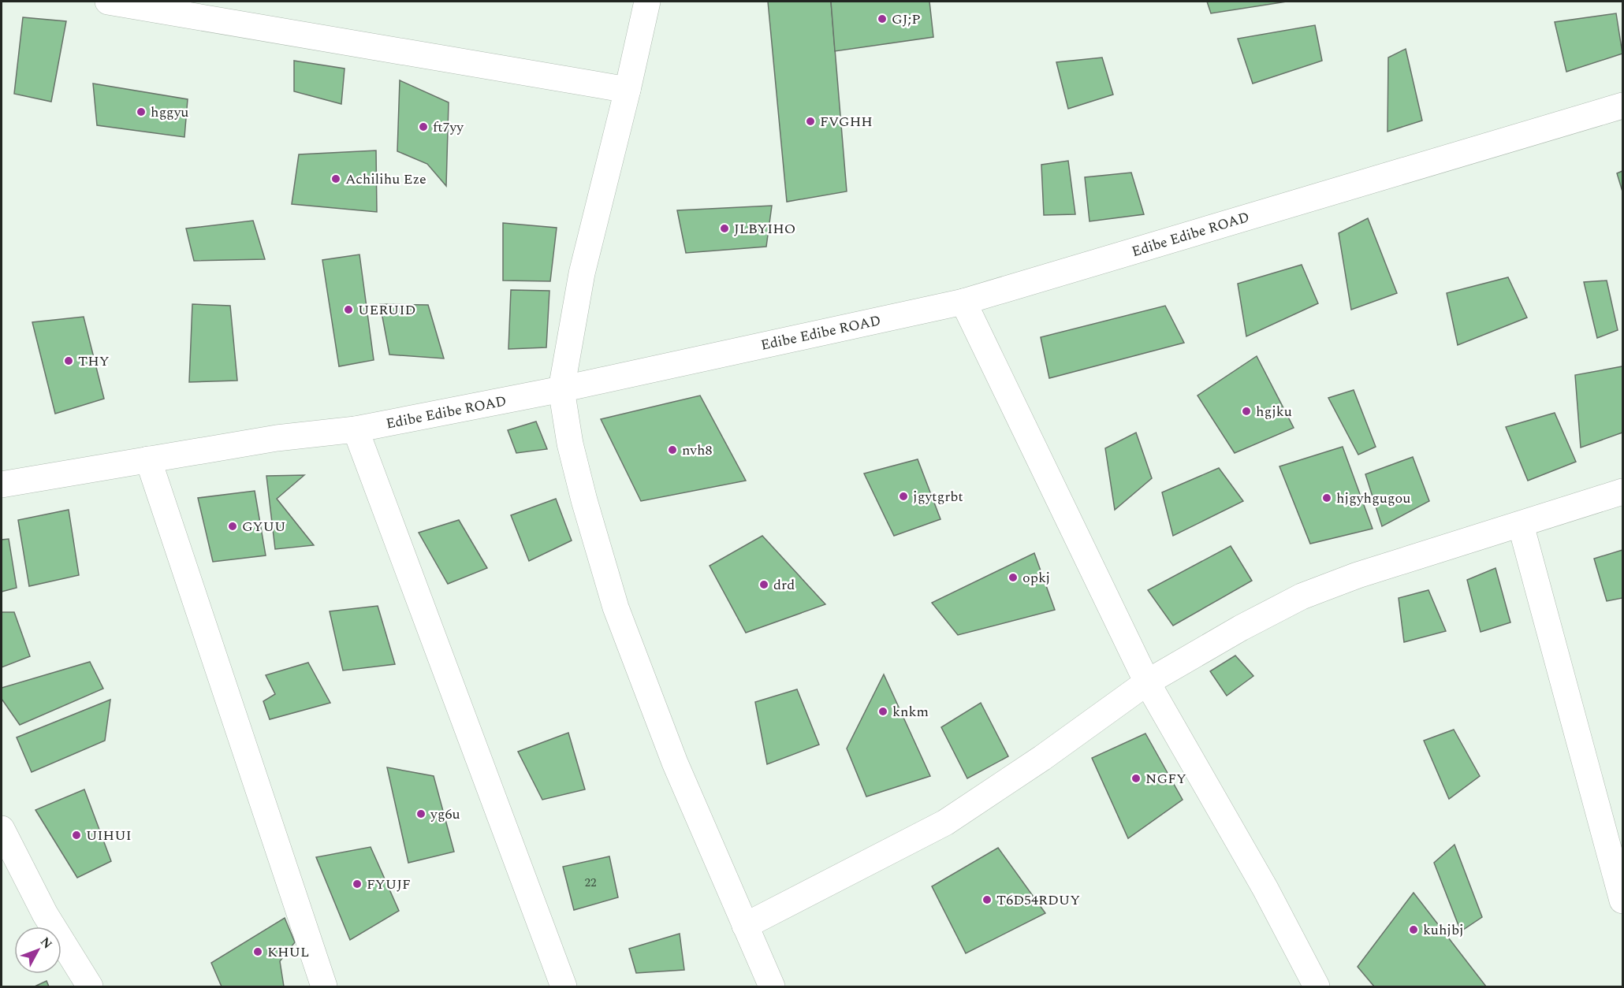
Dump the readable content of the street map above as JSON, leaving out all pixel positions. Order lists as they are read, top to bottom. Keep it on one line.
{"streets":{"street":["Edibe Edibe ROAD"]},"places":["GJ;P","hggyu","FVGHH","ft7yy","Achilihu Eze","JLBYIHO","UERUID","THY","hgjku","nvh8","jgytgrbt","hjgyhgugou","GYUU","opkj","drd","knkm","NGFY","yg6u","UIHUI","FYUJF","T6D54RDUY","kuhjbj","KHUL"],"house_numbers":["22"],"north":"top right"}
